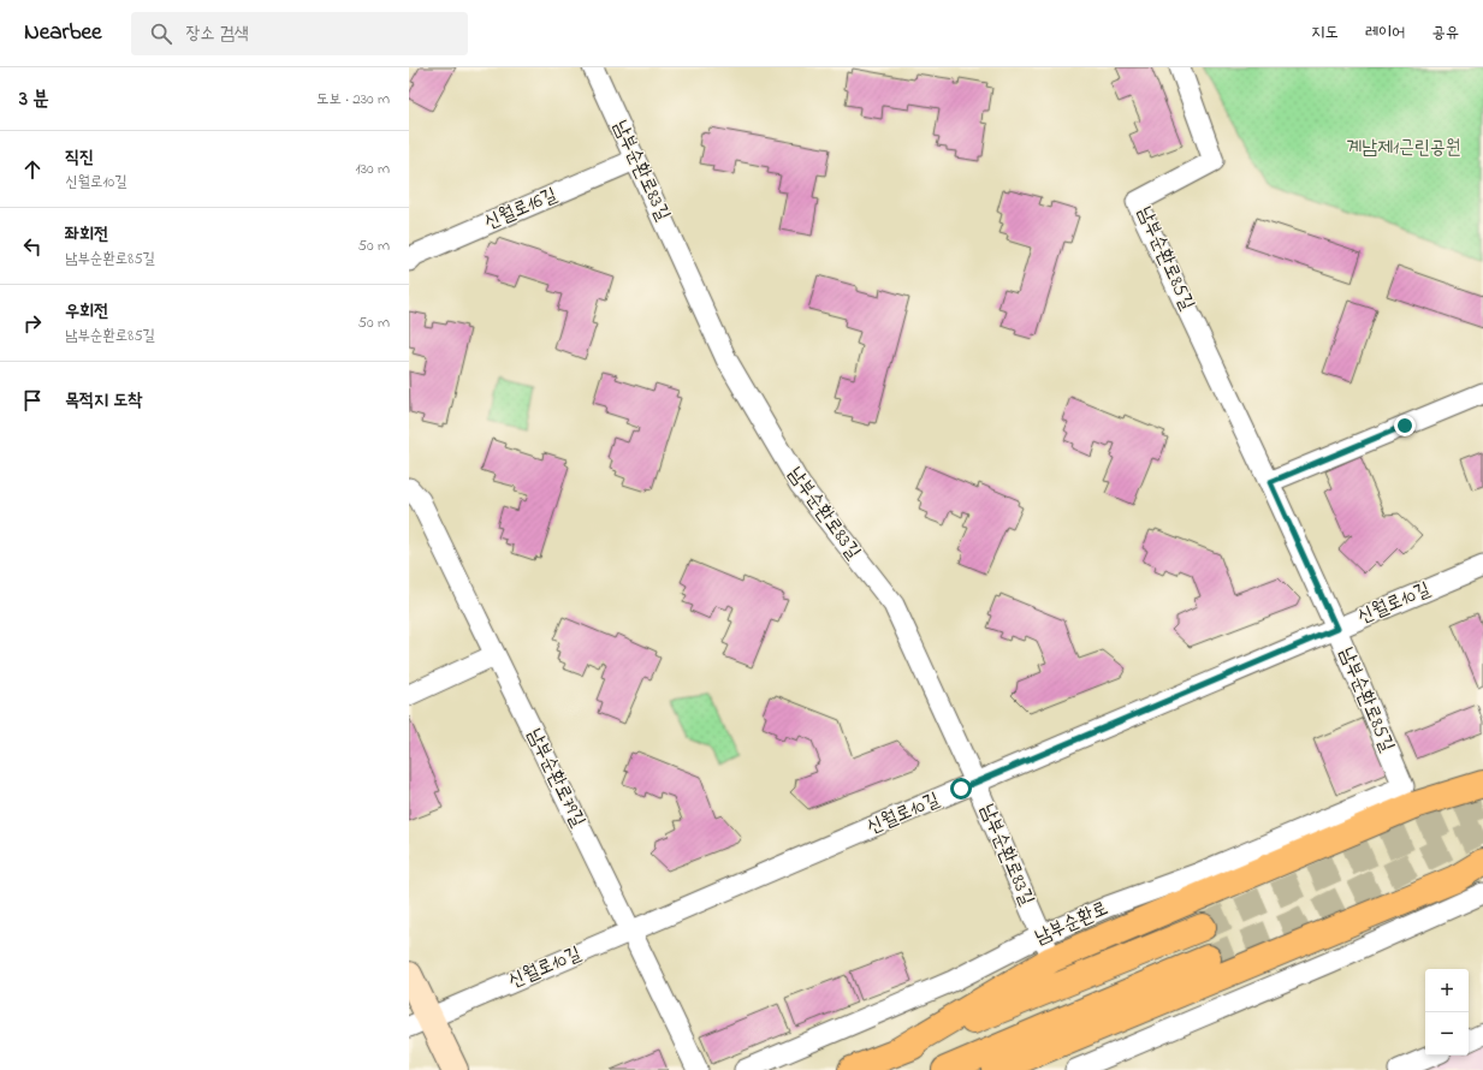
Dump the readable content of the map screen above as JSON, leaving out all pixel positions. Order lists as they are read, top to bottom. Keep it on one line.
{"streets":{"main road":["남부순환로"],"street":["남부순환로83길","신월로16길","남부순환로85길","신월로10길","남부순환로79길"]},"crossings":[["남부순환로83길","신월로16길"],["남부순환로83길","신월로10길"],["남부순환로83길","남부순환로"],["남부순환로85길","신월로10길"],["남부순환로85길","남부순환로"],["신월로10길","남부순환로79길"]],"parks":["계남제1근린공원"],"page":{"header":"Nearbee","search":"장소 검색","nav":["지도","레이어","공유"],"heading":["3 분","도보 · 230 m"],"list":[["직진","신월로10길","130 m"],["좌회전","남부순환로85길","50 m"],["우회전","남부순환로85길","50 m"],"목적지 도착"],"map_buttons":["+","−"]}}
